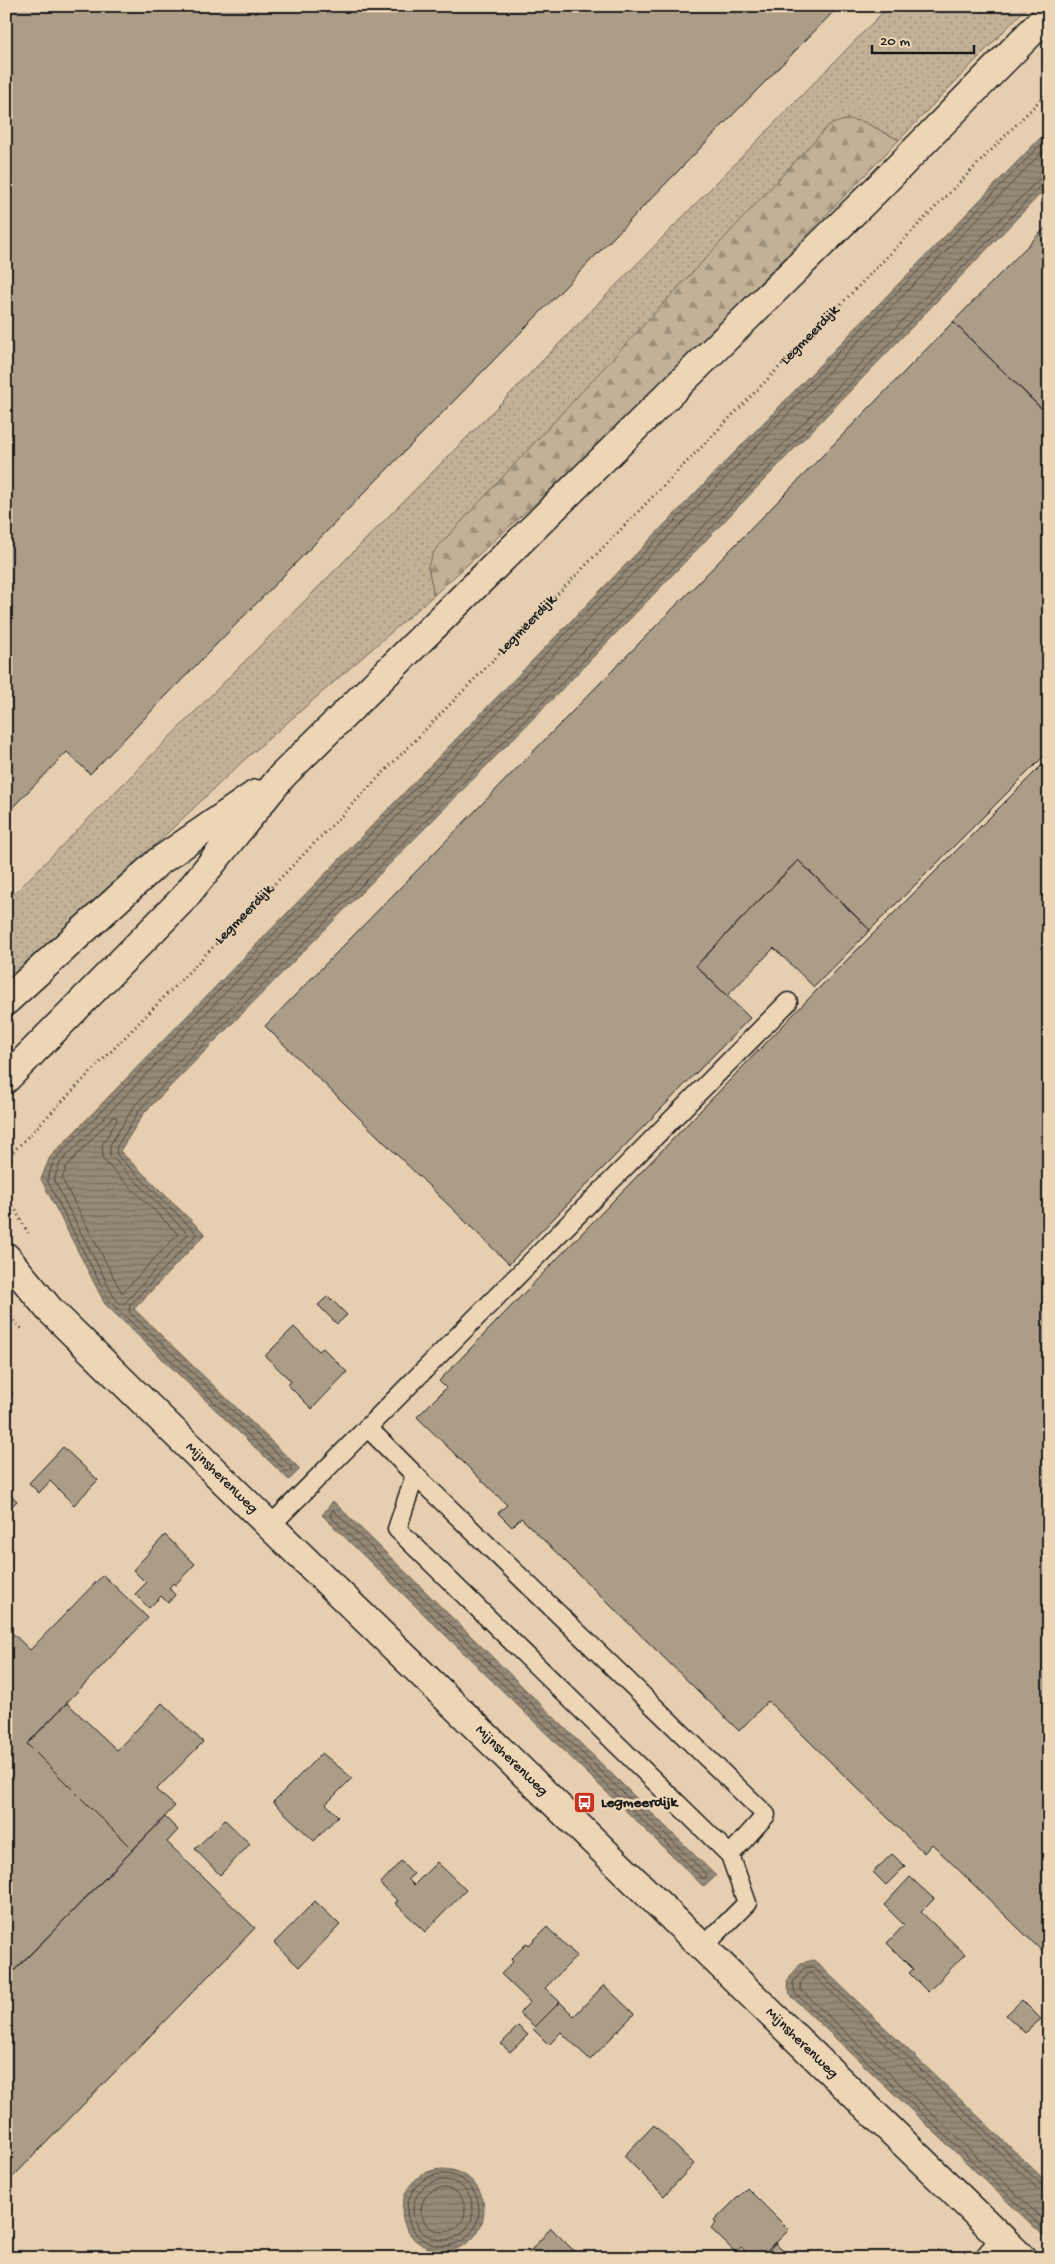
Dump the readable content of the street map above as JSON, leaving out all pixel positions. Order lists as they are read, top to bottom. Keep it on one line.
{"streets":{"main road":["Mijnsherenweg"],"path":["Legmeerdijk"]},"places":{"bus stop":["Legmeerdijk"]},"scale_bar":"20 m"}
